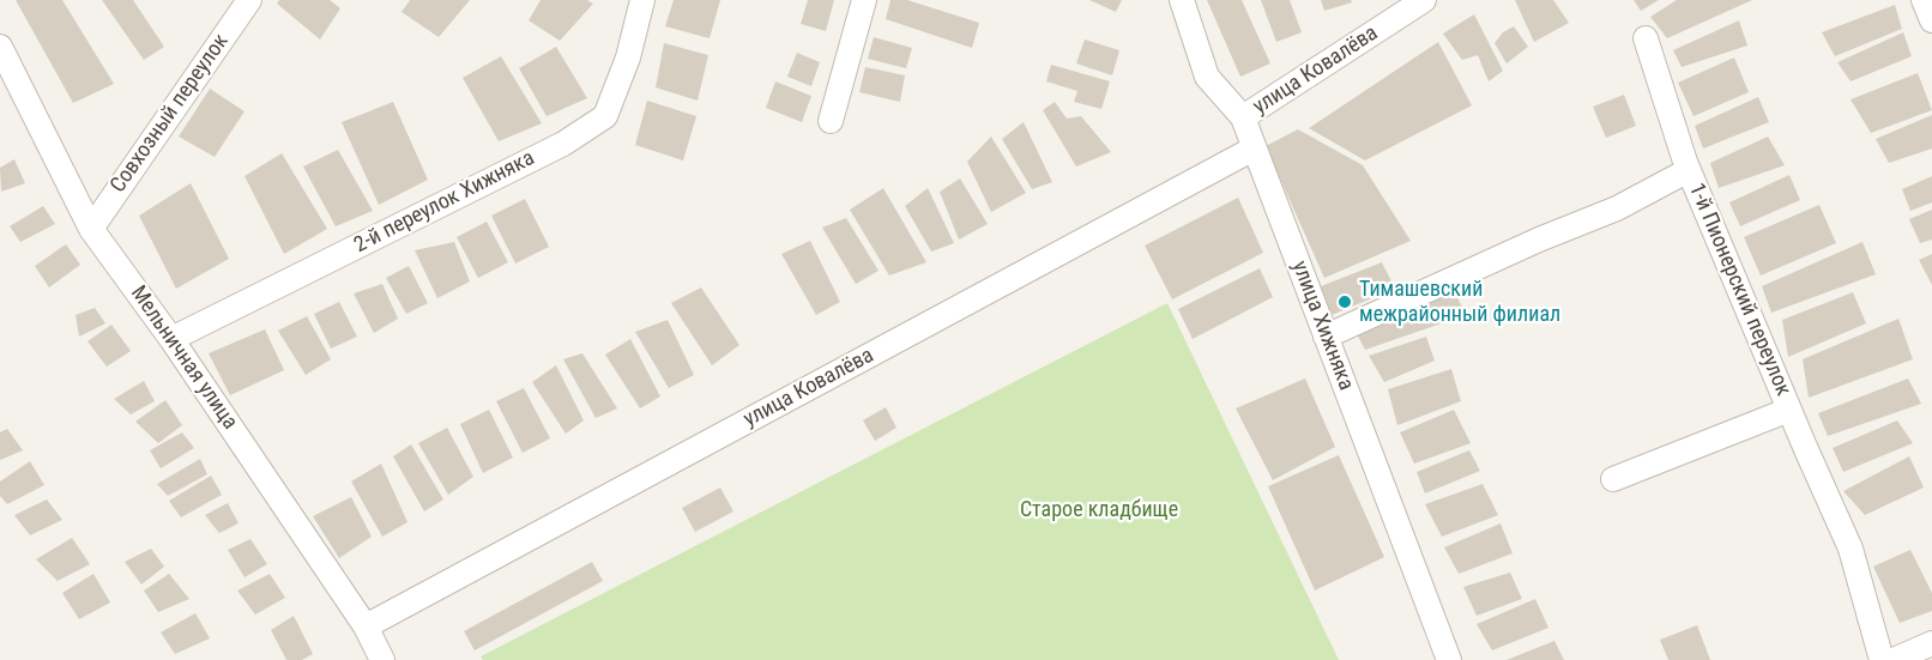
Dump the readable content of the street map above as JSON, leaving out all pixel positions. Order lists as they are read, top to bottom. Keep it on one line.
{"streets":{"street":["улица Ковалёва","Совхозный переулок","2-й переулок Хижняка","1-й Пионерский переулок","улица Хижняка","Мельничная улица"]},"crossings":[["улица Ковалёва","улица Хижняка"],["улица Ковалёва","Мельничная улица"],["Совхозный переулок","Мельничная улица"],["2-й переулок Хижняка","Мельничная улица"],["1-й Пионерский переулок","улица Хижняка"]],"parks":["Старое кладбище"],"places":["Тимашевский межрайонный филиал"]}
